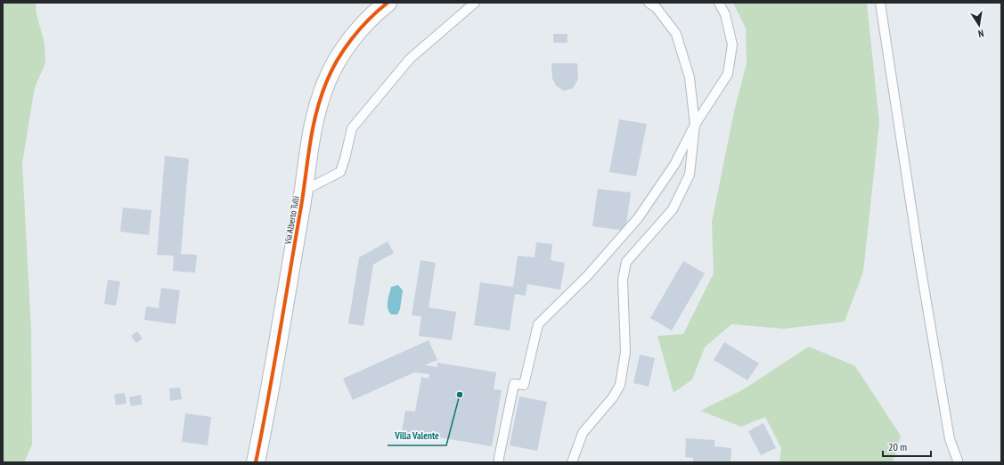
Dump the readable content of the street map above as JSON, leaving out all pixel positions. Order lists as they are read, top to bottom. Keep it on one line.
{"streets":{"street":["Via Alberto Tulli"]},"places":["Villa Valente"],"scale_bar":"20 m","north":"bottom"}
